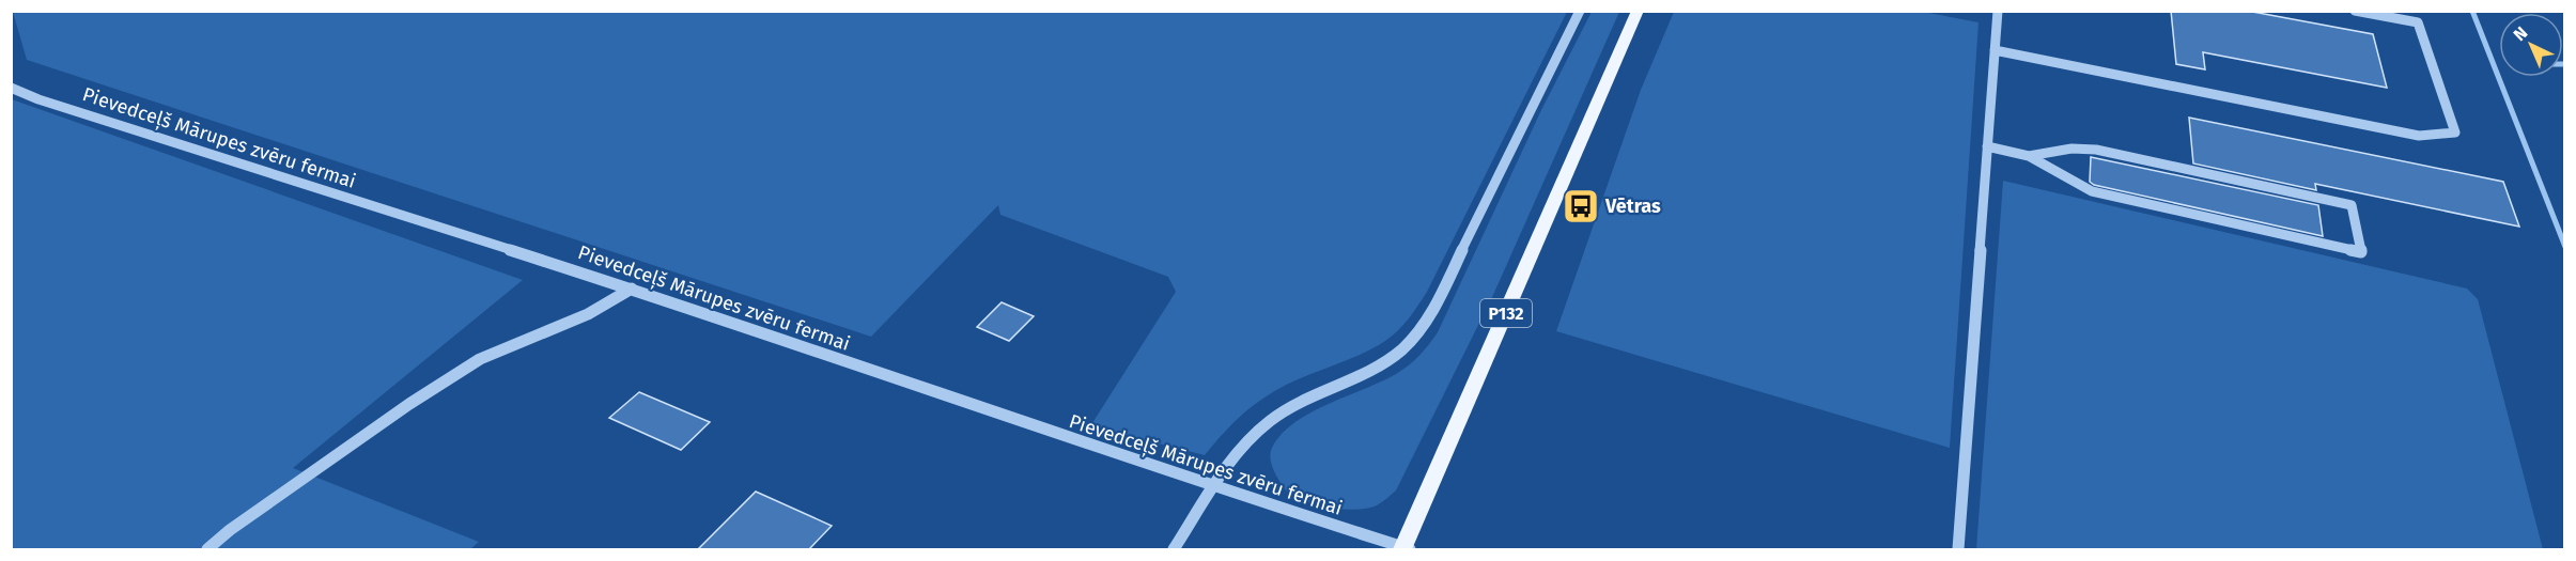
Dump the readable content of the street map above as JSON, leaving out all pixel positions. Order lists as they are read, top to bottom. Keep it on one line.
{"streets":{"main road":["P132"],"street":["Pievedceļš Mārupes zvēru fermai"]},"crossings":[["Pievedceļš Mārupes zvēru fermai","P132"]],"places":{"bus stop":["Vētras"]},"north":"top left"}
